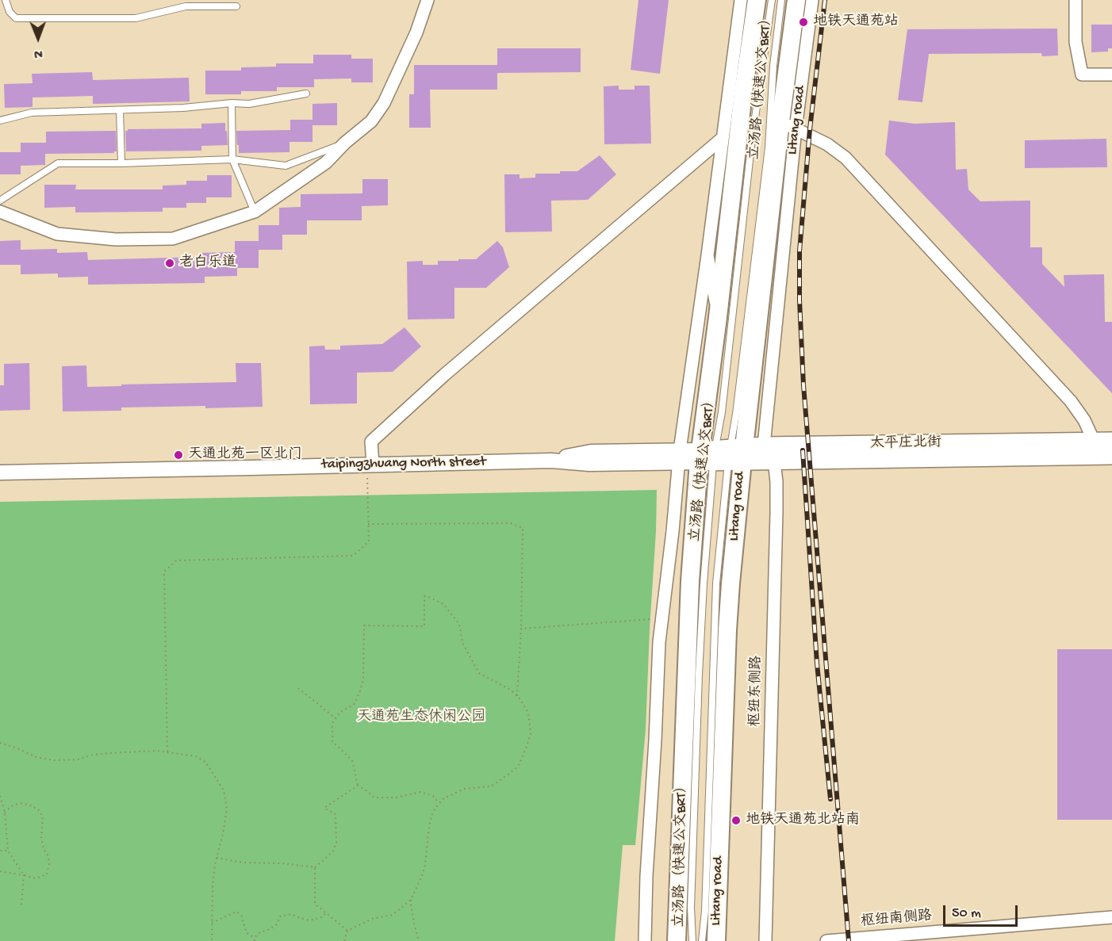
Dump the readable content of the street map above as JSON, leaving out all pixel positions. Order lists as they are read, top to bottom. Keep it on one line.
{"streets":{"main road":["Litang road","太平庄北街"],"street":["taipingzhuang North street","枢纽东侧路","枢纽南侧路"],"lane":["立汤路（快速公交BRT）"]},"crossings":[["立汤路（快速公交BRT）","Litang road"],["立汤路（快速公交BRT）","太平庄北街"],["立汤路（快速公交BRT）","taipingzhuang North street"],["Litang road","太平庄北街"],["Litang road","taipingzhuang North street"],["Litang road","枢纽东侧路"],["太平庄北街","taipingzhuang North street"],["太平庄北街","枢纽东侧路"]],"parks":["天通苑生态休闲公园"],"places":["地铁天通苑站","老白乐道","天通北苑一区北门","地铁天通苑北站南"],"scale_bar":"50 m","north":"bottom"}
